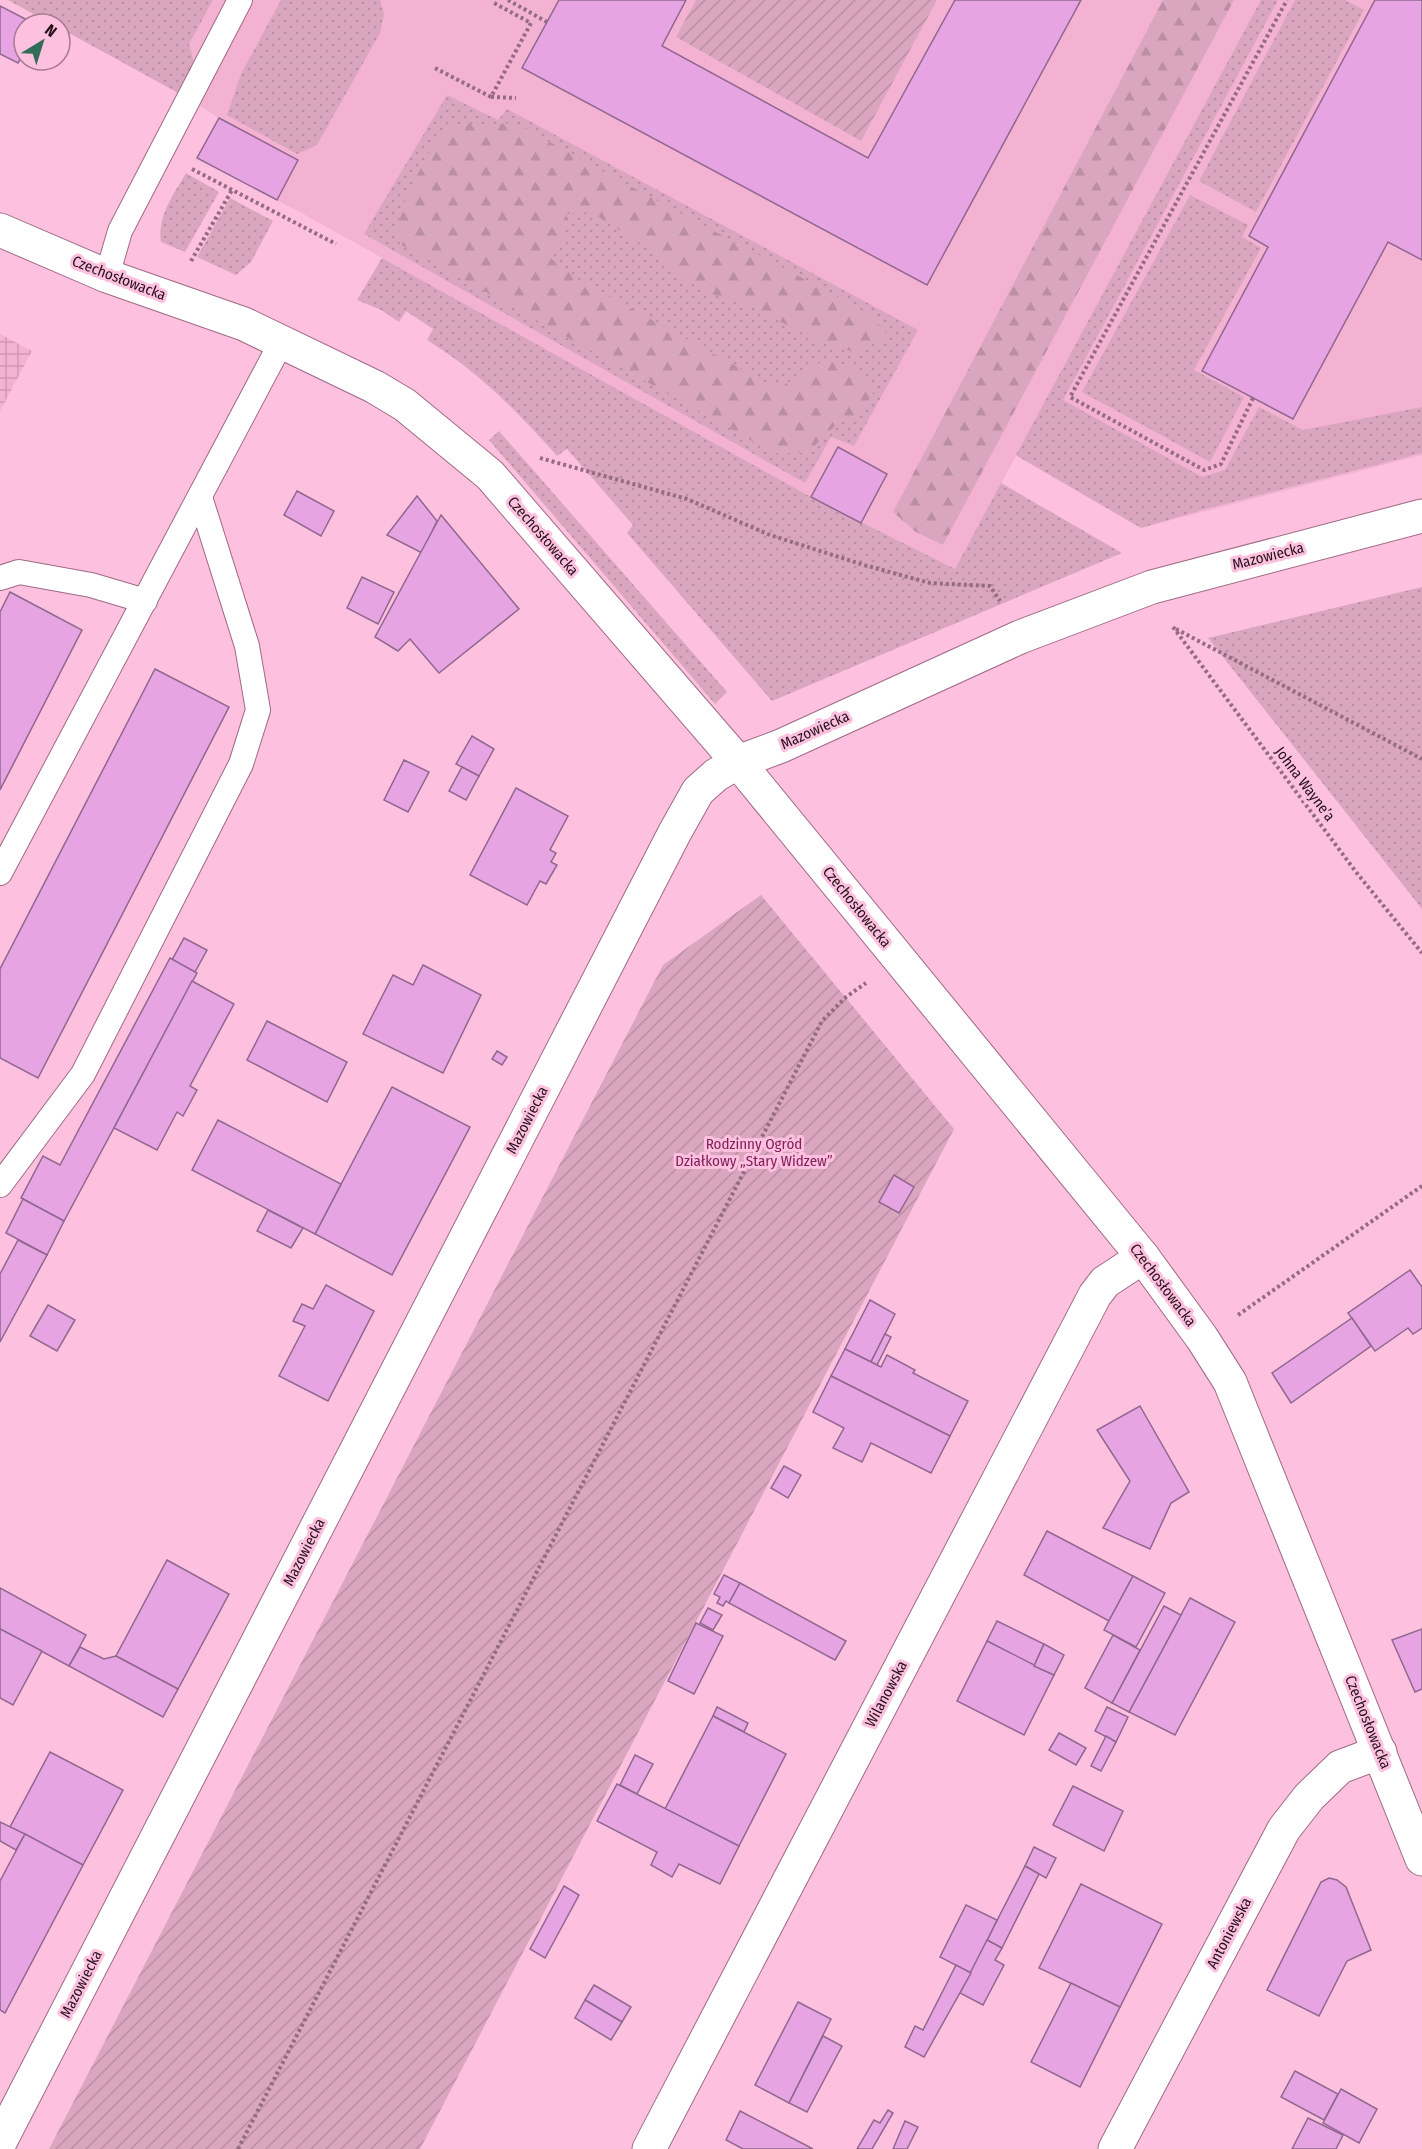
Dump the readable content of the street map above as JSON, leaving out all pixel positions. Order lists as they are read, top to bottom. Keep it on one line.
{"streets":{"street":["Czechosłowacka","Mazowiecka","Wilanowska","Antoniewska"],"path":["Johna Wayne’a"]},"crossings":[["Czechosłowacka","Mazowiecka"],["Czechosłowacka","Wilanowska"],["Czechosłowacka","Antoniewska"]],"parks":["Rodzinny Ogród Działkowy „Stary Widzew”"],"north":"top right"}
